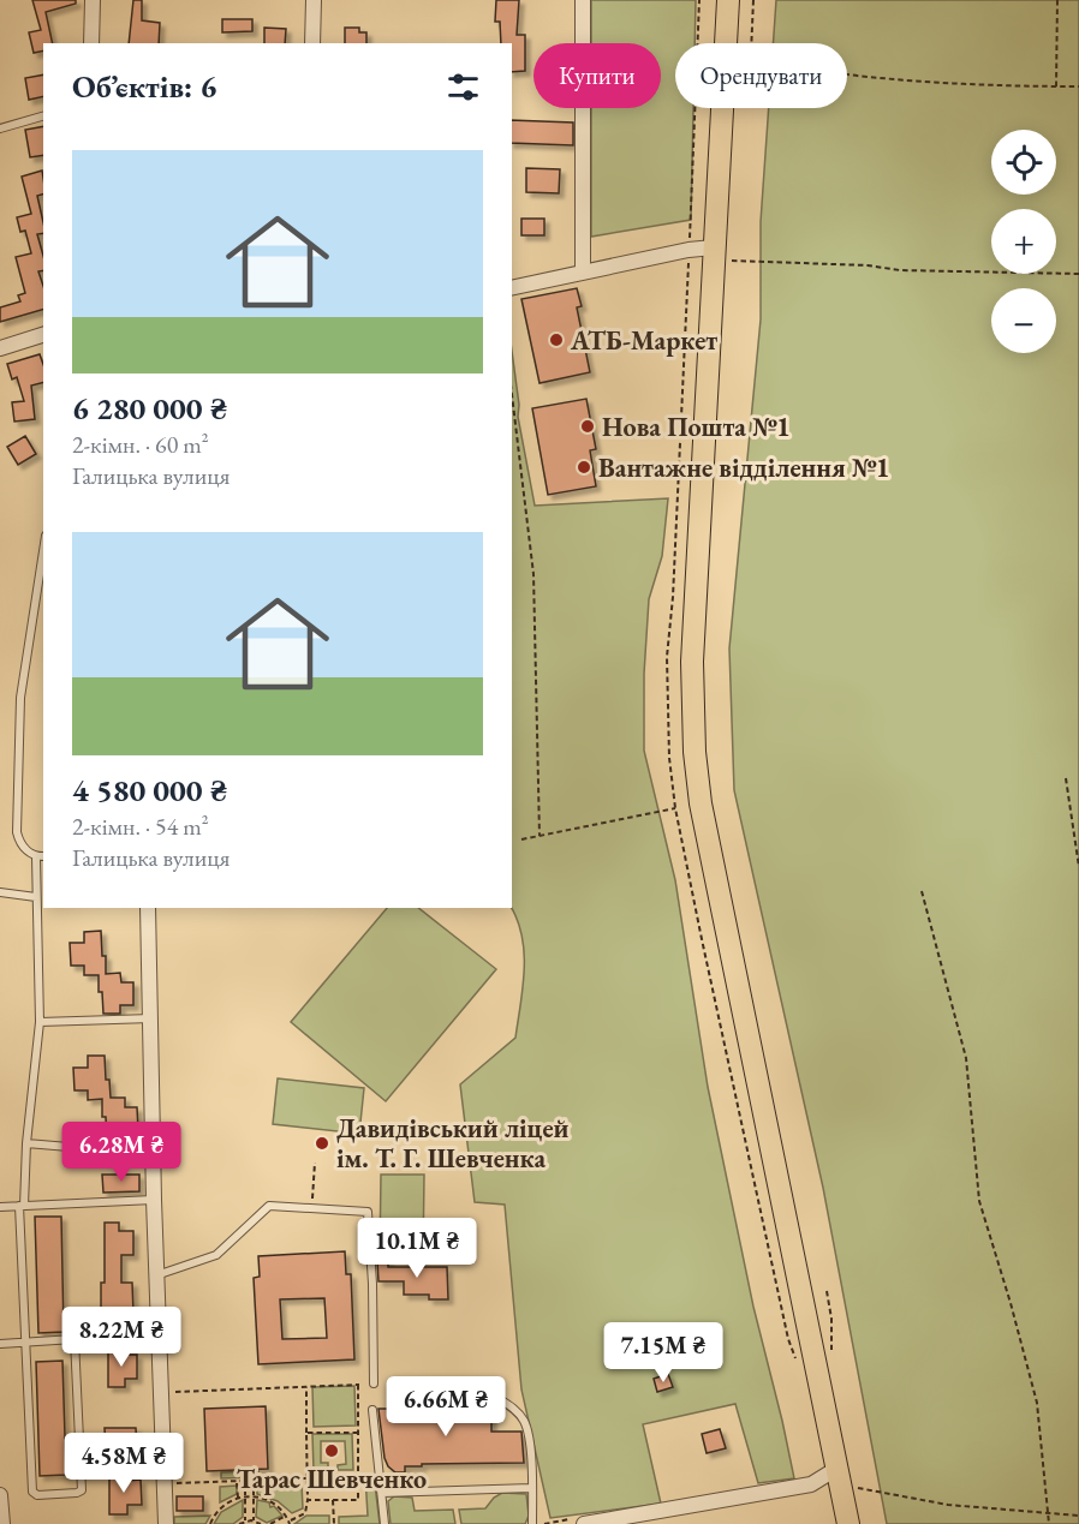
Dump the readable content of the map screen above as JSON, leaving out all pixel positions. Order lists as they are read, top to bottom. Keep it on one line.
{"places":["АТБ-Маркет","Нова Пошта №1","Вантажне відділення №1","Давидівський ліцей ім. Т. Г. Шевченка","Тарас Шевченко"],"page":{"chip":["Купити","Орендувати"],"heading":"Об’єктів: 6","map_buttons":["+","−"],"list":[{"name":"6 280 000 ₴","note":"2-кімн. · 60 m² · Галицька вулиця"},{"name":"4 580 000 ₴","note":"2-кімн. · 54 m² · Галицька вулиця"}],"price":["6.28M ₴","10.1M ₴","8.22M ₴","7.15M ₴","6.66M ₴","4.58M ₴"]}}
